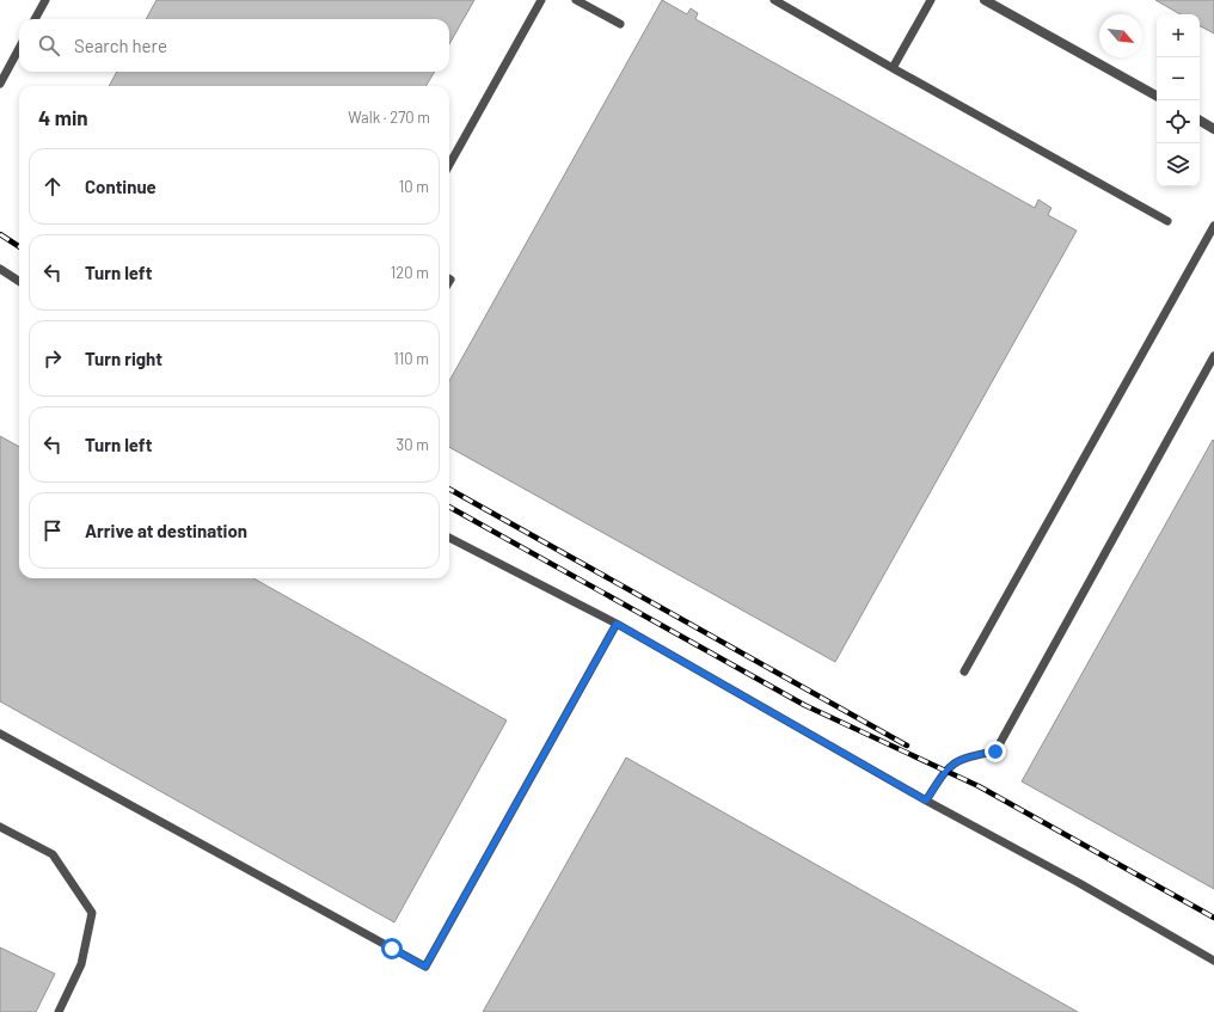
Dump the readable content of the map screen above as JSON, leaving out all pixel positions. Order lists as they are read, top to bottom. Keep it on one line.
{"north":"bottom right","page":{"map_buttons":["+","−"],"search":"Search here","heading":["4 min","Walk · 270 m"],"list":[["Continue","10 m"],["Turn left","120 m"],["Turn right","110 m"],["Turn left","30 m"],"Arrive at destination"]}}
